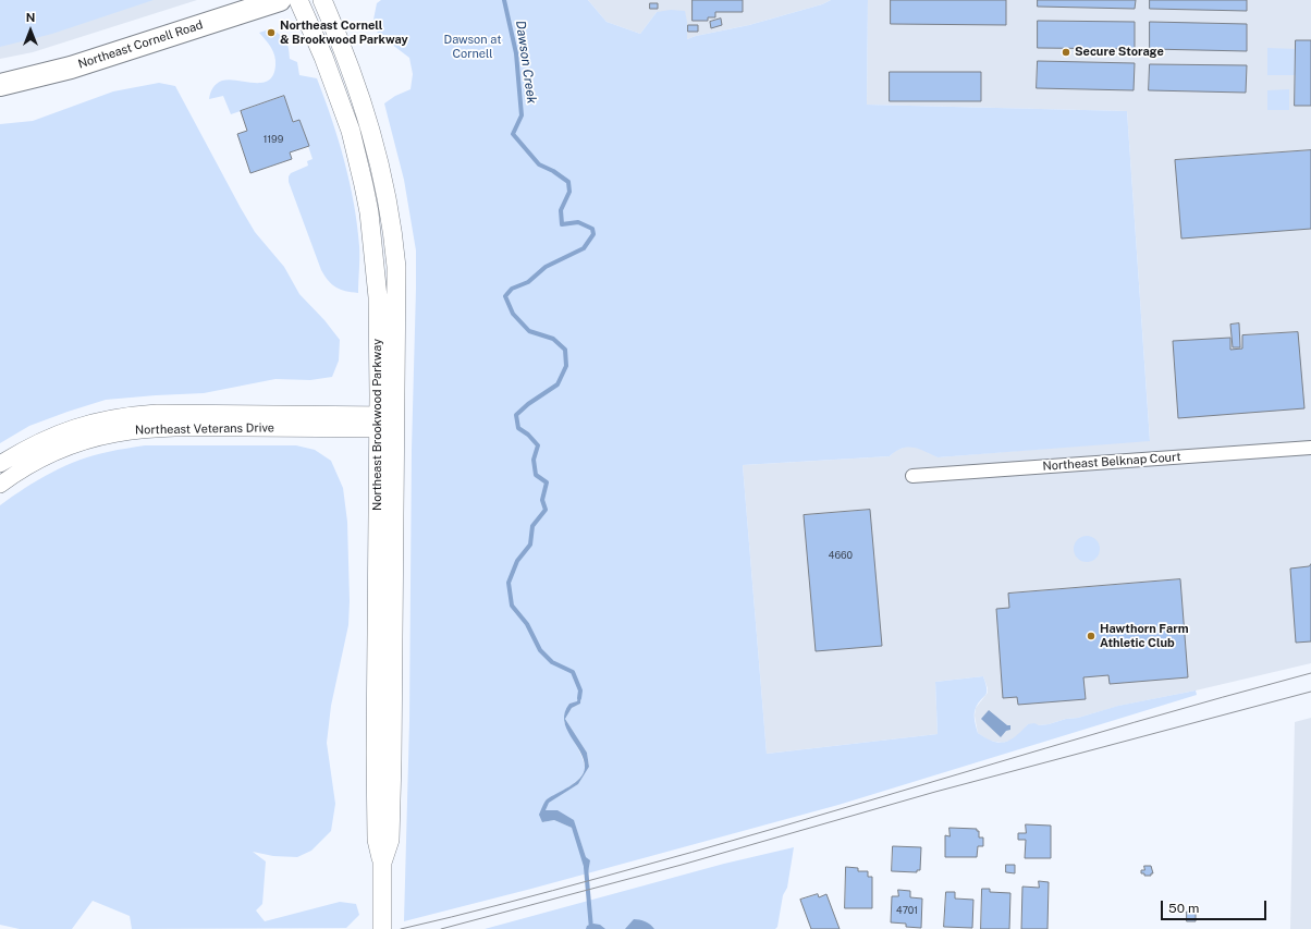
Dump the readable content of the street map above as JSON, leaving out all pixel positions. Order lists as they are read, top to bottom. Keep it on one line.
{"streets":{"highway":["Northeast Cornell Road"],"main road":["Northeast Brookwood Parkway"],"street":["Northeast Veterans Drive","Northeast Belknap Court"]},"crossings":[["Northeast Brookwood Parkway","Northeast Veterans Drive"]],"water":["Dawson Creek"],"parks":["Dawson at Cornell"],"places":["Northeast Cornell & Brookwood Parkway","Secure Storage","Hawthorn Farm Athletic Club"],"house_numbers":["1199","4660","4701"],"scale_bar":"50 m","north":"top"}
